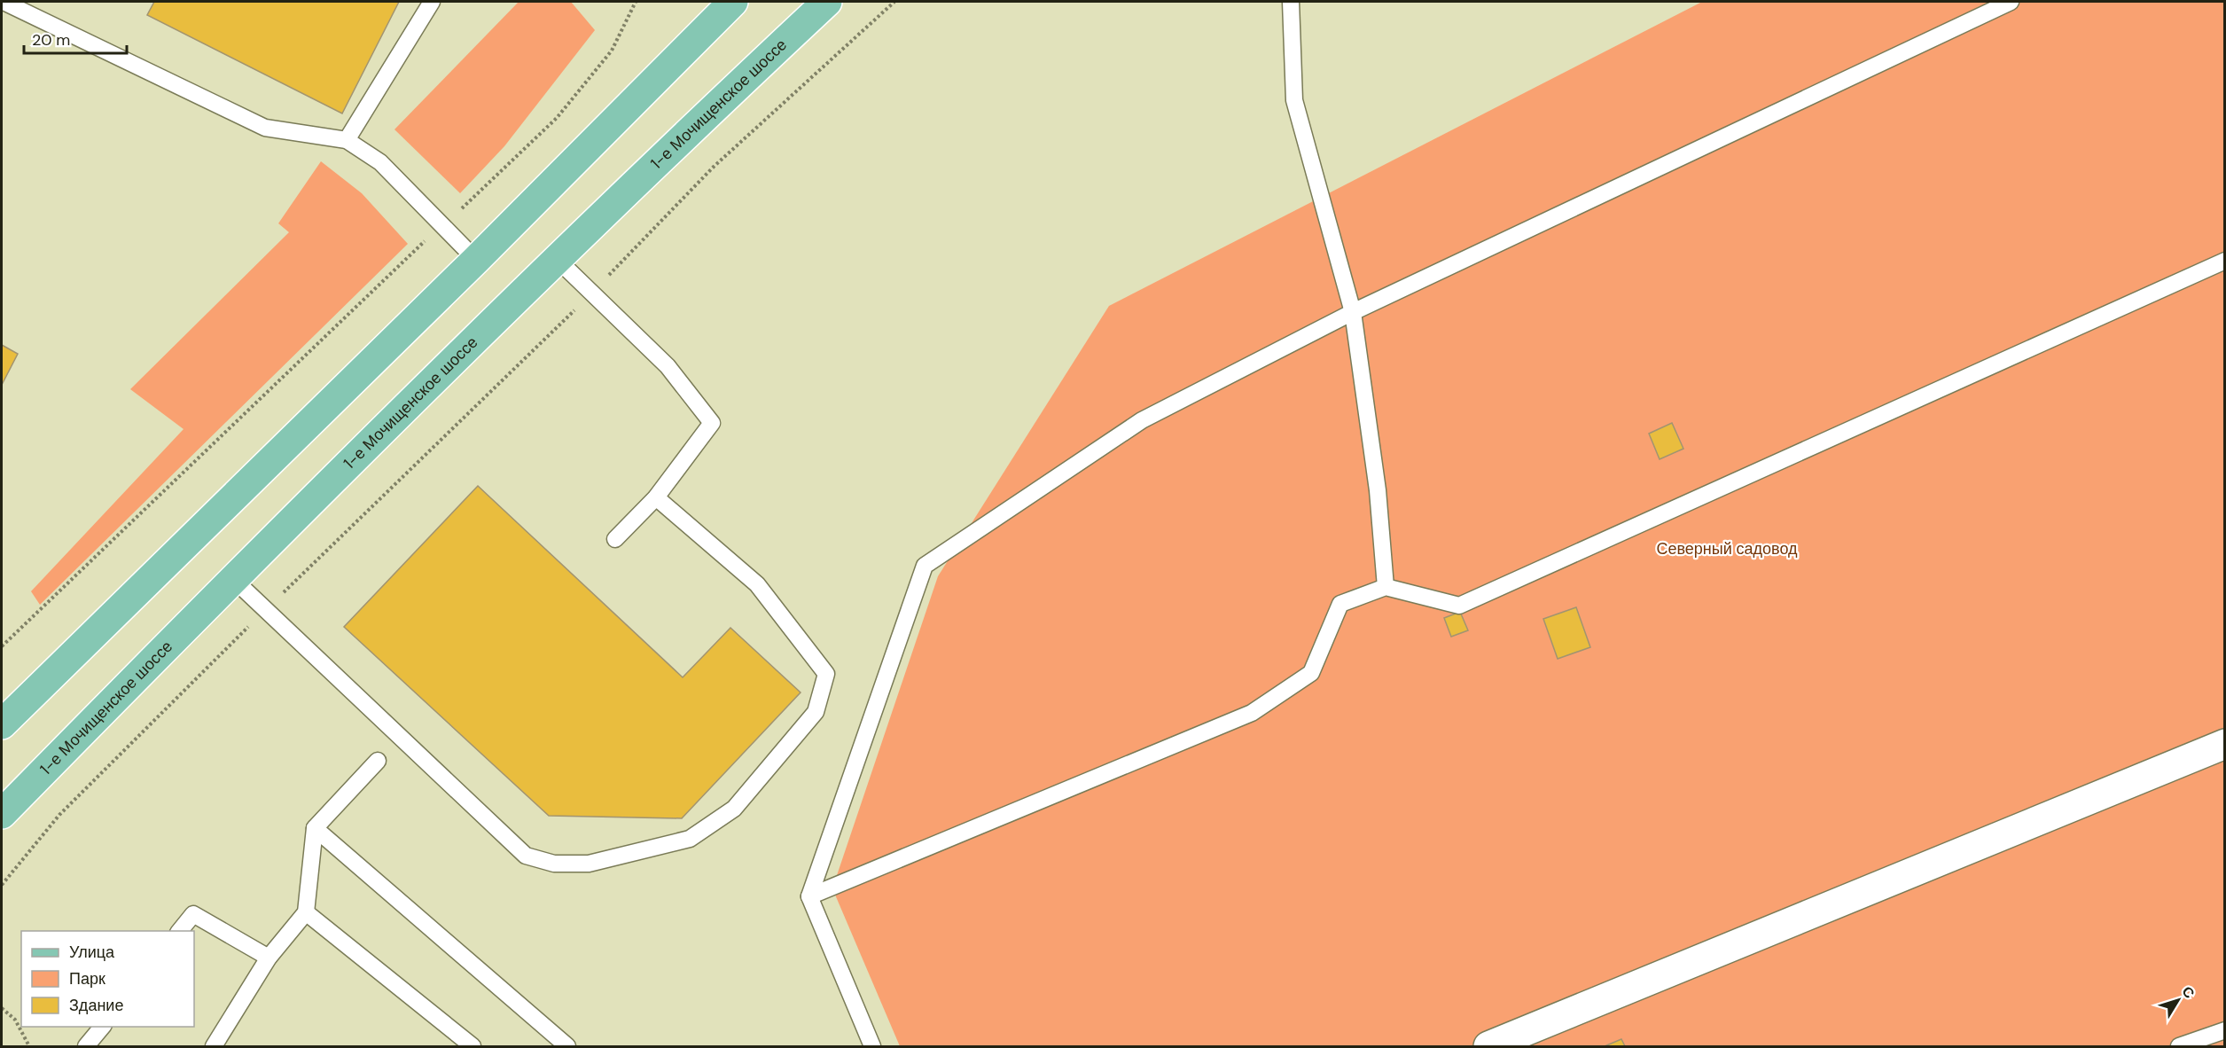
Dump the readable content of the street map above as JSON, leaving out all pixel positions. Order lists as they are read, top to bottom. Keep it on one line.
{"streets":{"main road":["1-е Мочищенское шоссе"]},"parks":["Северный садовод"],"legend":["Улица","Парк","Здание"],"scale_bar":"20 m","north":"top right"}
